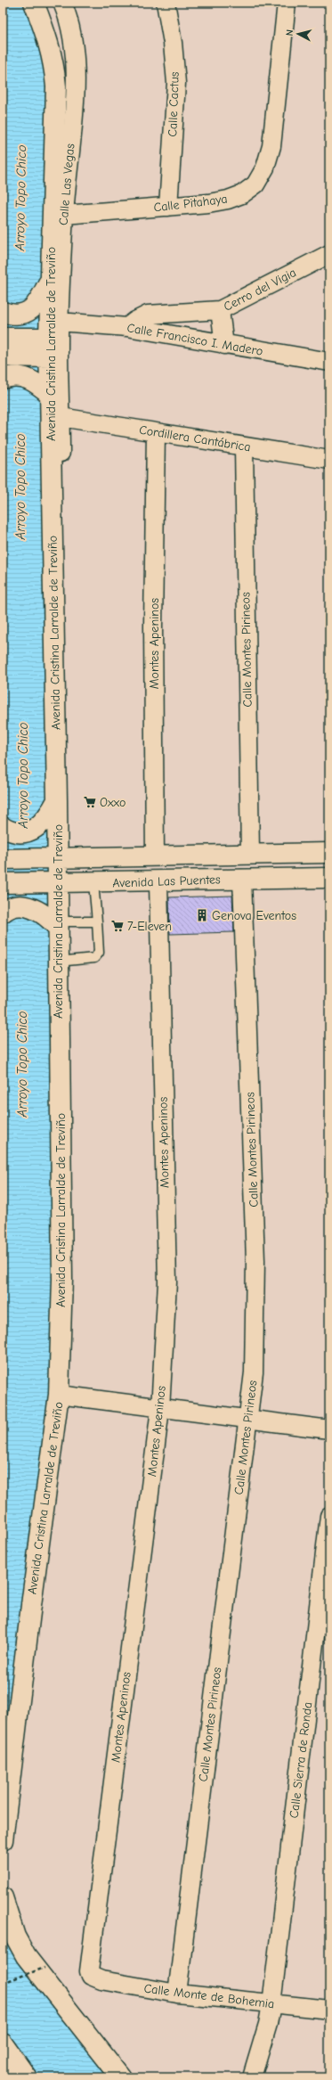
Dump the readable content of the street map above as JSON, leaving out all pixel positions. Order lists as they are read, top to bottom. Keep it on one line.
{"streets":{"main road":["Avenida Cristina Larralde de Treviño","Avenida Las Puentes"],"street":["Calle Cactus","Calle Las Vegas","Calle Pitahaya","Cerro del Vigia","Calle Francisco I. Madero","Cordillera Cantábrica","Montes Apeninos","Calle Montes Pirineos","Calle Sierra de Ronda","Calle Monte de Bohemia"]},"crossings":[["Calle Cactus","Calle Pitahaya"],["Calle Las Vegas","Calle Pitahaya"],["Calle Las Vegas","Calle Francisco I. Madero"],["Calle Las Vegas","Avenida Cristina Larralde de Treviño"],["Calle Las Vegas","Cordillera Cantábrica"],["Cerro del Vigia","Calle Francisco I. Madero"],["Avenida Cristina Larralde de Treviño","Avenida Las Puentes"],["Cordillera Cantábrica","Montes Apeninos"],["Cordillera Cantábrica","Calle Montes Pirineos"],["Montes Apeninos","Avenida Las Puentes"],["Montes Apeninos","Calle Monte de Bohemia"],["Calle Montes Pirineos","Avenida Las Puentes"],["Calle Montes Pirineos","Calle Monte de Bohemia"],["Calle Sierra de Ronda","Calle Monte de Bohemia"]],"water":["Arroyo Topo Chico"],"places":{"supermarket":["Oxxo","7-Eleven"],"building":["Genova Eventos"]},"north":"left"}
